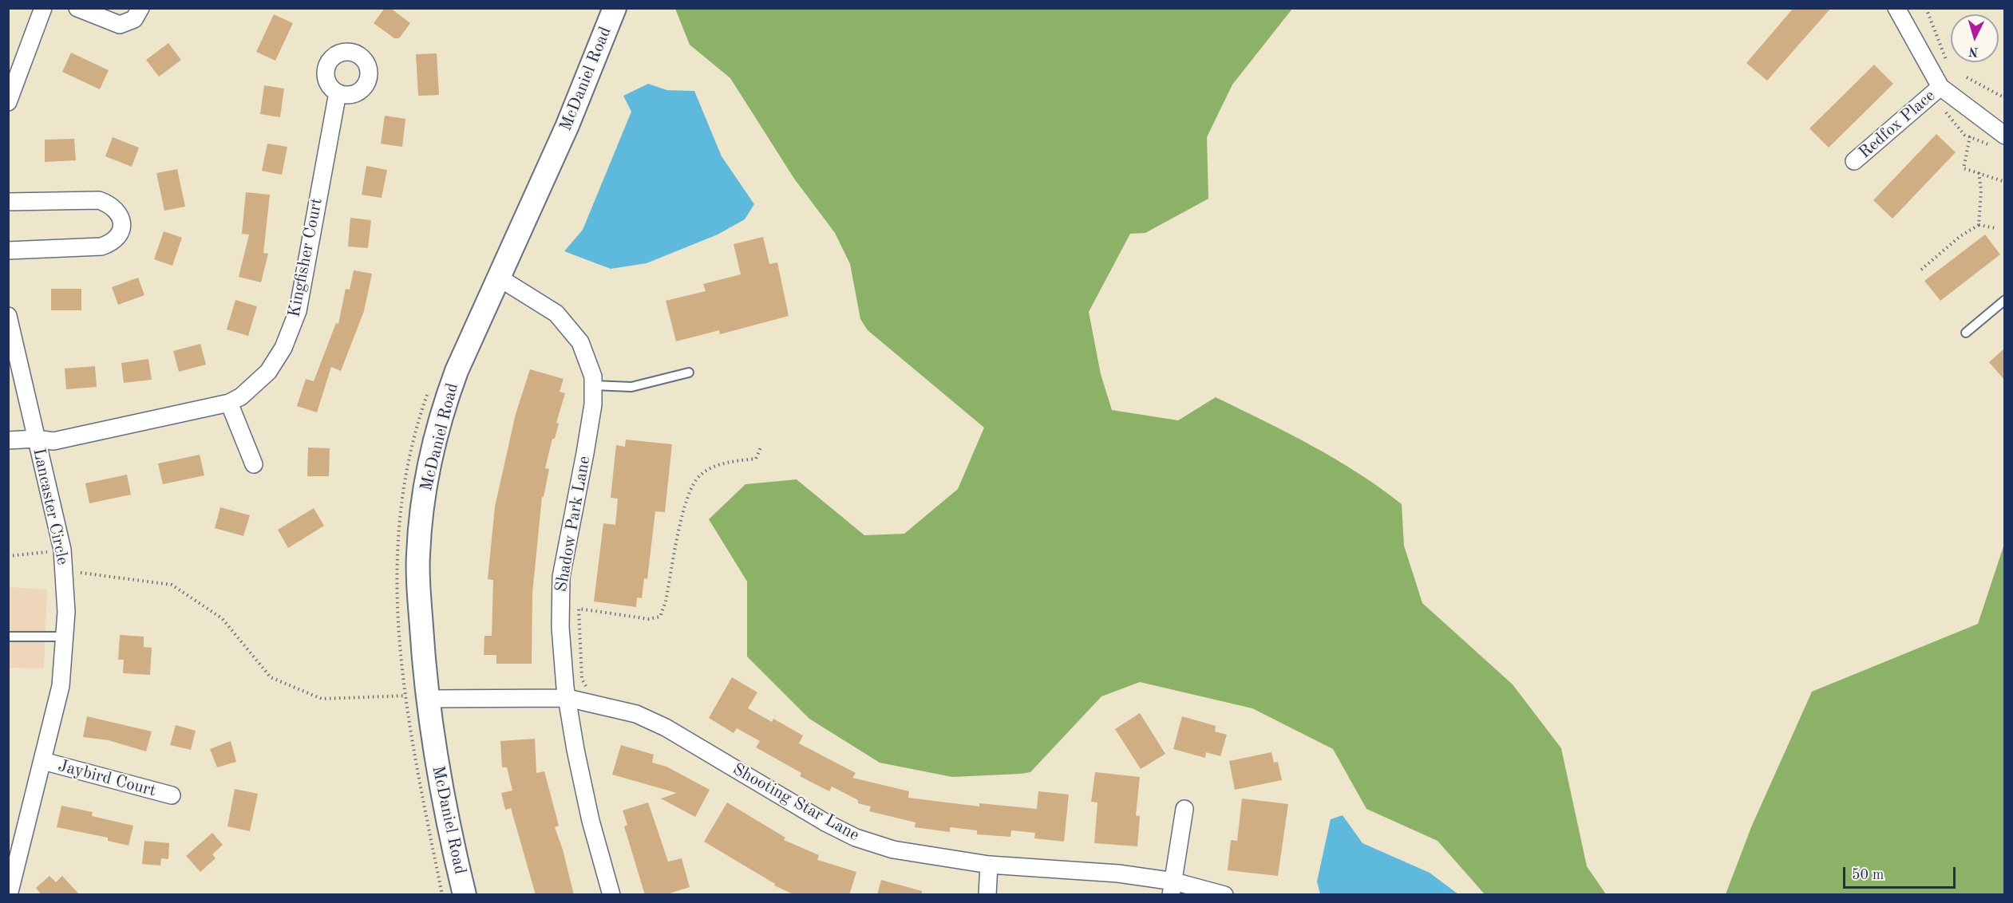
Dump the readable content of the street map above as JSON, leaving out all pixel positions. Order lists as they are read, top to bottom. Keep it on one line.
{"streets":{"main road":["McDaniel Road"],"street":["Redfox Place","Kingfisher Court","Lancaster Circle","Shadow Park Lane","Jaybird Court","Shooting Star Lane"]},"crossings":[["McDaniel Road","Shadow Park Lane"],["McDaniel Road","Shooting Star Lane"],["Kingfisher Court","Lancaster Circle"],["Lancaster Circle","Jaybird Court"],["Shadow Park Lane","Shooting Star Lane"]],"scale_bar":"50 m","north":"bottom"}
